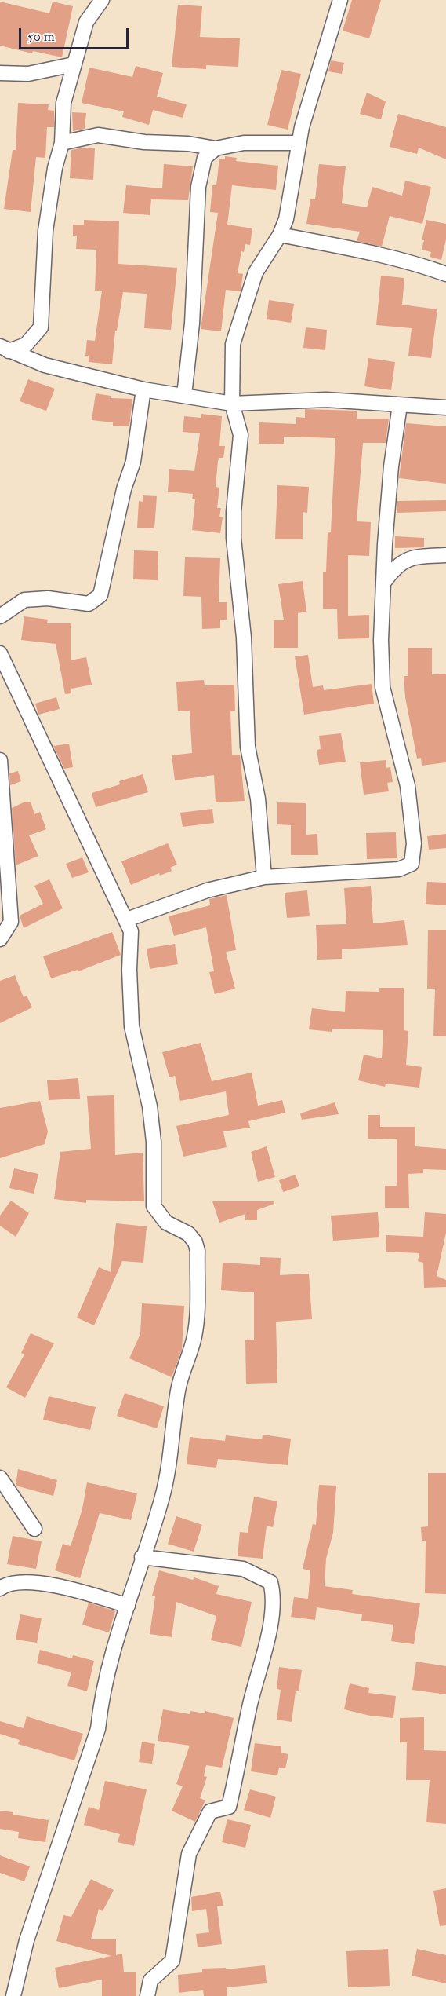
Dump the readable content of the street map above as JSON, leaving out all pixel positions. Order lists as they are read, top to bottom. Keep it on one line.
{"scale_bar":"50 m"}
